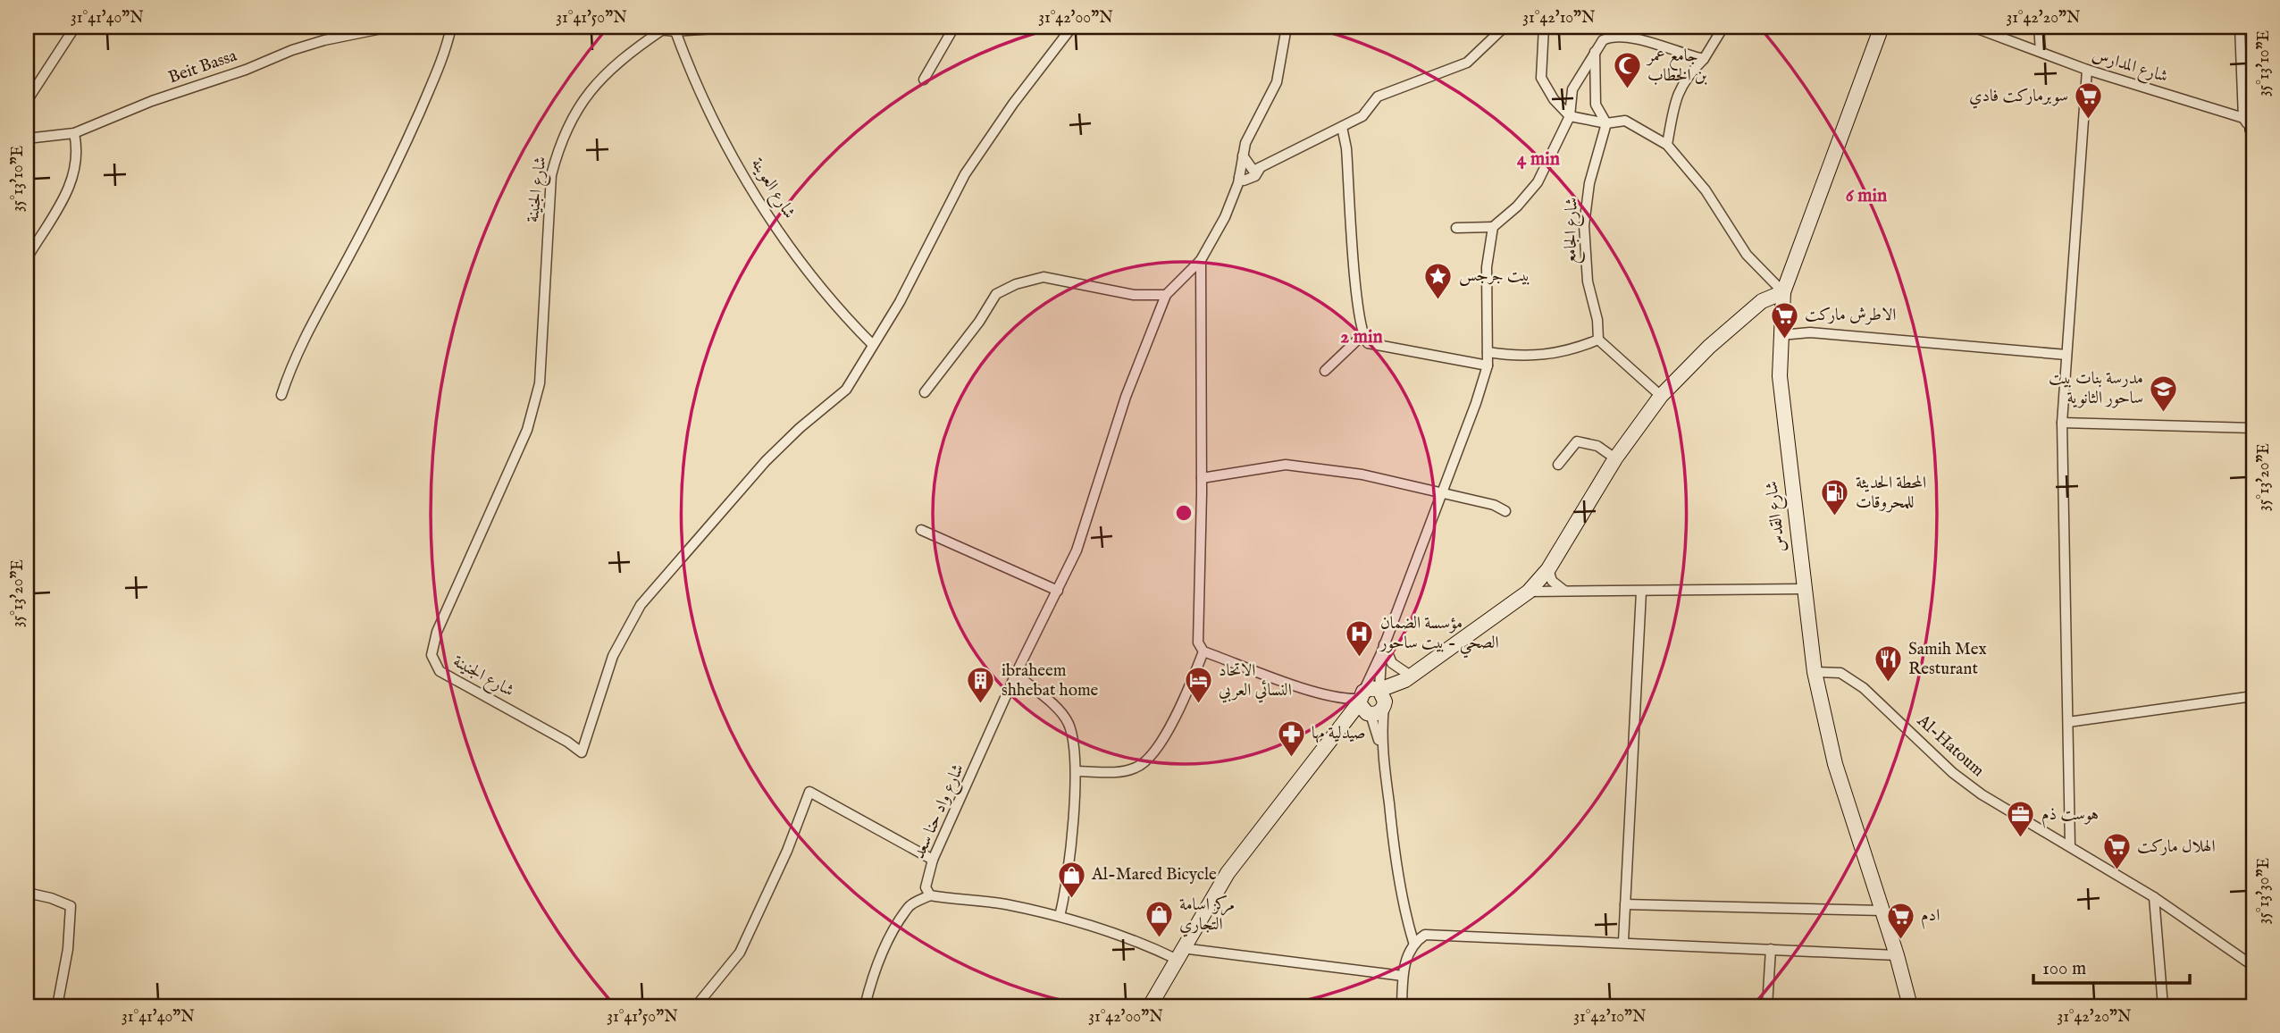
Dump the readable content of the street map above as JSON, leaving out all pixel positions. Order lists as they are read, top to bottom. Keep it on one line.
{"streets":{"street":["شارع المدارس","Beit Bassa","شارع العوينة","شارع الجنينة","شارع الجامع","شارع القدس","Al-Hatoum","شارع واد حنا سعد"]},"crossings":[["شارع العوينة","شارع الجنينة"],["شارع القدس","Al-Hatoum"]],"places":{"mosque":["جامع عمر بن الخطاب"],"supermarket":["سوبرماركت فادي","الاطرش ماركت","الهلال ماركت","ادم"],"place":["بيت جرجس"],"school or university":["مدرسة بنات بيت ساحور الثانوية"],"fuel station":["المحطة الحديثة للمحروقات"],"hospital":["مؤسسة الضمان الصحي - بيت ساحور"],"restaurant":["Samih Mex Resturant"],"building":["ibraheem shhebat home"],"hotel":["الاتحاد النسائي العربي"],"pharmacy":["صيدلية مها"],"office":["هوست ذم"],"shop":["Al-Mared Bicycle","مركز اسامة التجاري"]},"scale_bar":"100 m","coordinates":["31°41'40\"N","31°41'50\"N","31°42'00\"N","31°42'10\"N","31°42'20\"N","35°13'10\"E","35°13'20\"E","35°13'30\"E"],"rings":["4 min","6 min","2 min"]}
